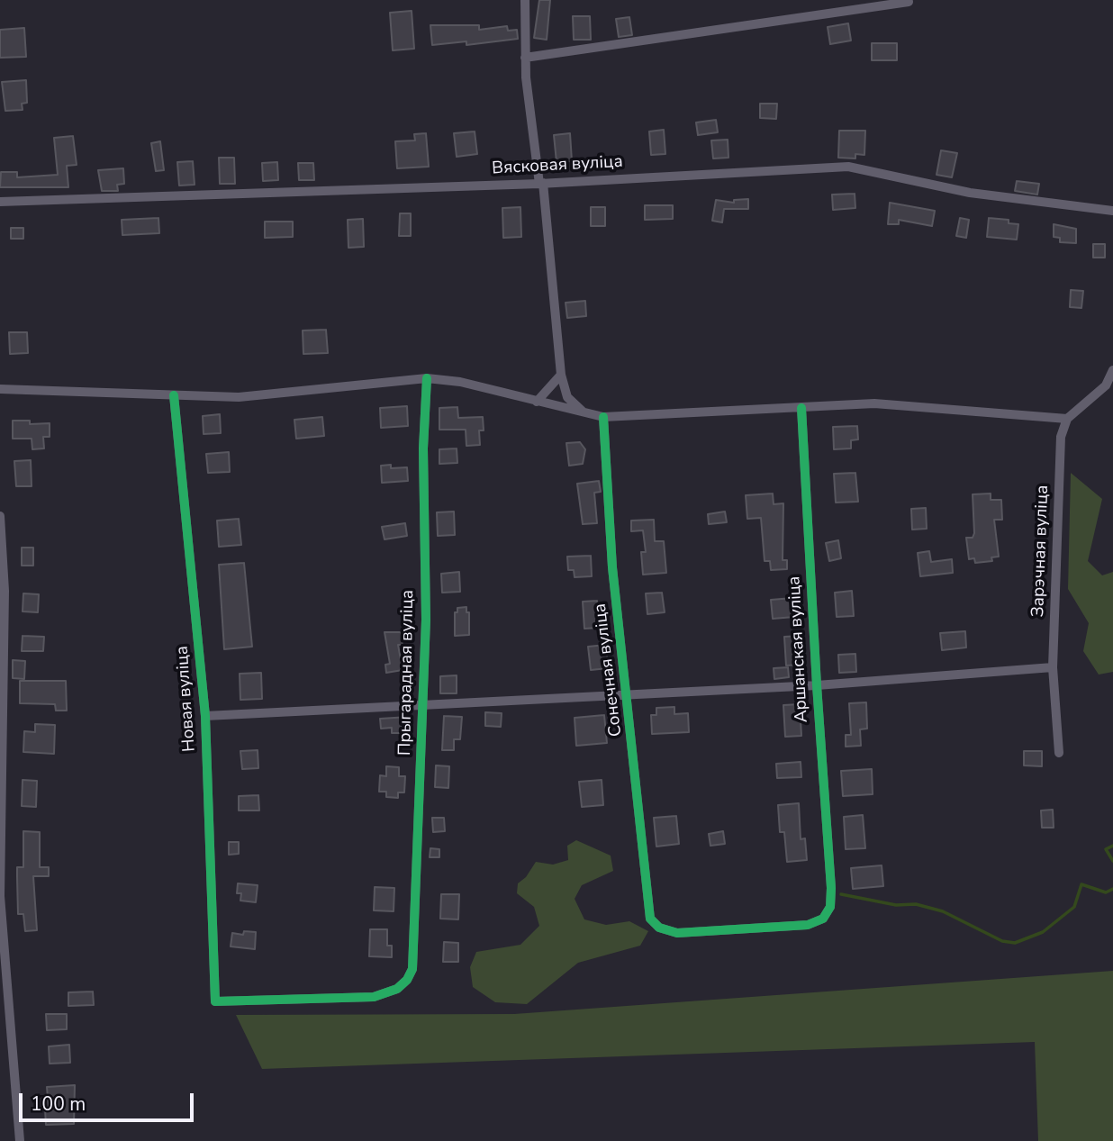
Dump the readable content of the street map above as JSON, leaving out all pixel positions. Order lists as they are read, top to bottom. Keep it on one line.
{"streets":{"street":["Вясковая вуліца","Зарэчная вуліца","Аршанская вуліца","Сонечная вуліца","Прыгарадная вуліца","Новая вуліца"]},"crossings":[["Аршанская вуліца","Сонечная вуліца"],["Прыгарадная вуліца","Новая вуліца"]],"scale_bar":"100 m"}
